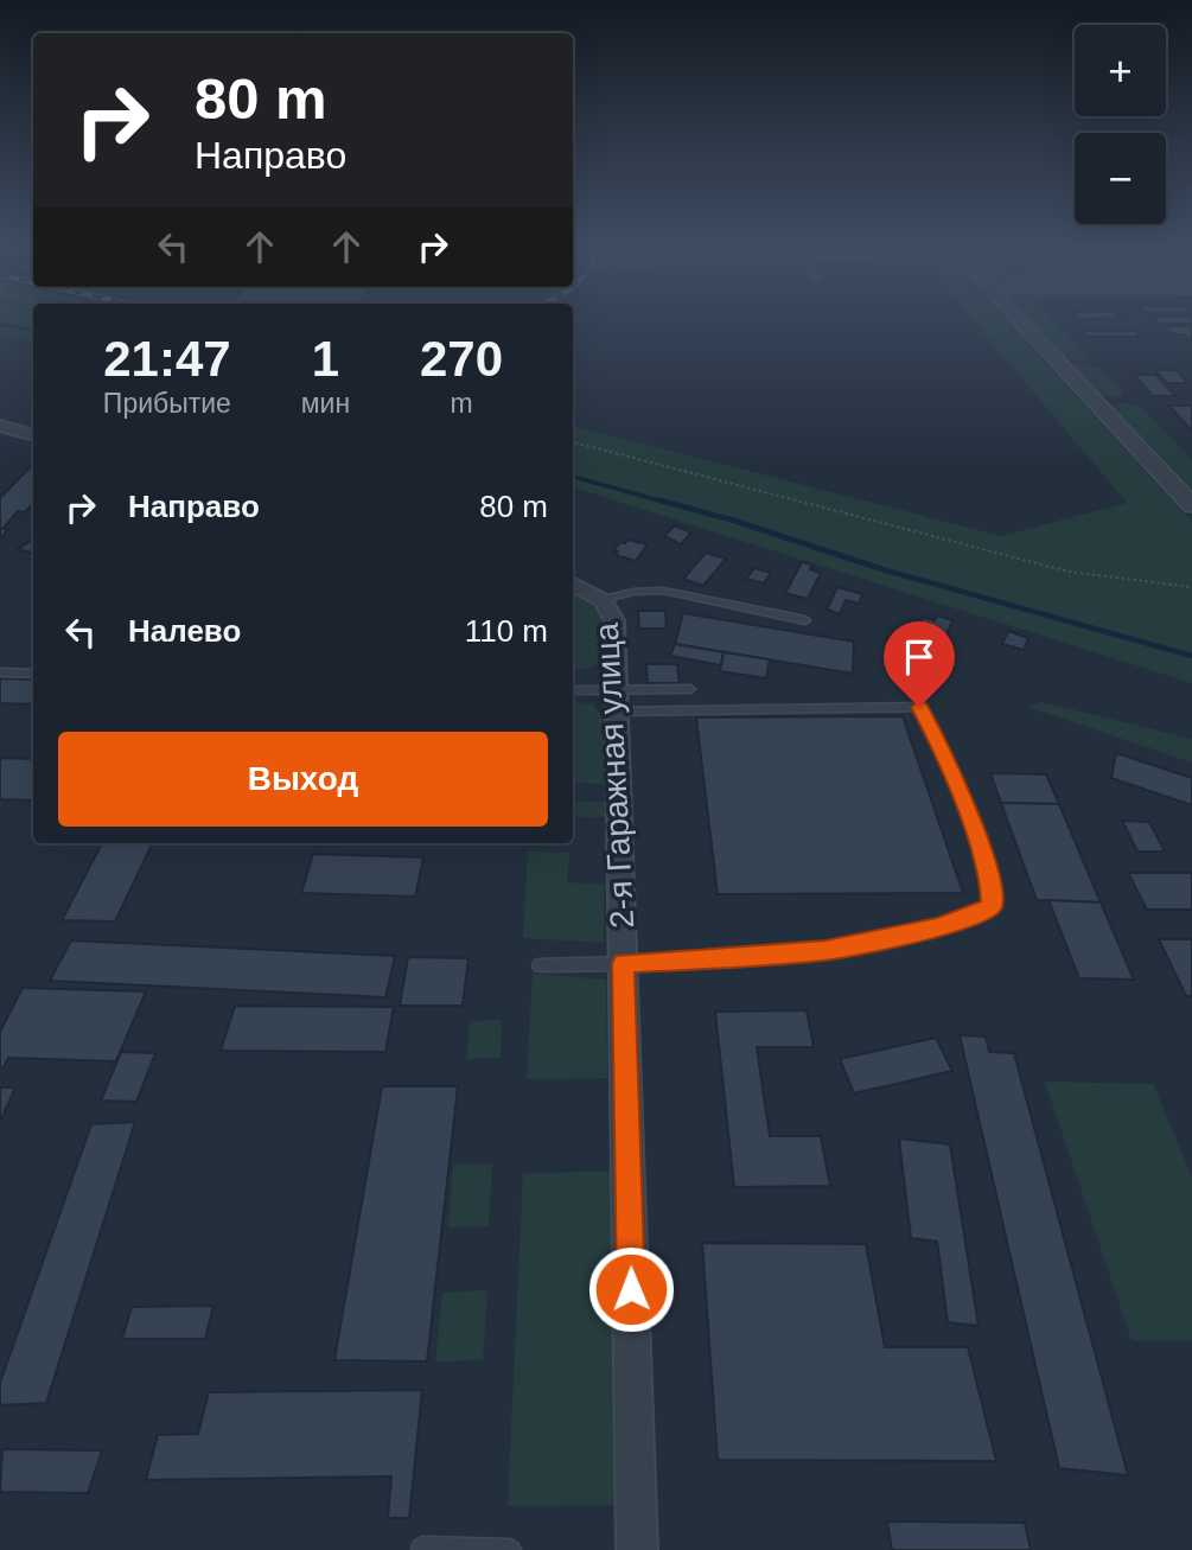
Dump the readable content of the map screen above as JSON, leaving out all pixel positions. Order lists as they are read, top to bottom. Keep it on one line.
{"streets":{"street":["2-я Гаражная улица"]},"page":{"map_buttons":["+","−"],"turn":["80 m","Направо"],"eta":["21:47","Прибытие","1","мин","270","m"],"list":[{"name":"Направо","value":"80 m"},{"name":"Налево","value":"110 m"}],"buttons":"Выход"}}
